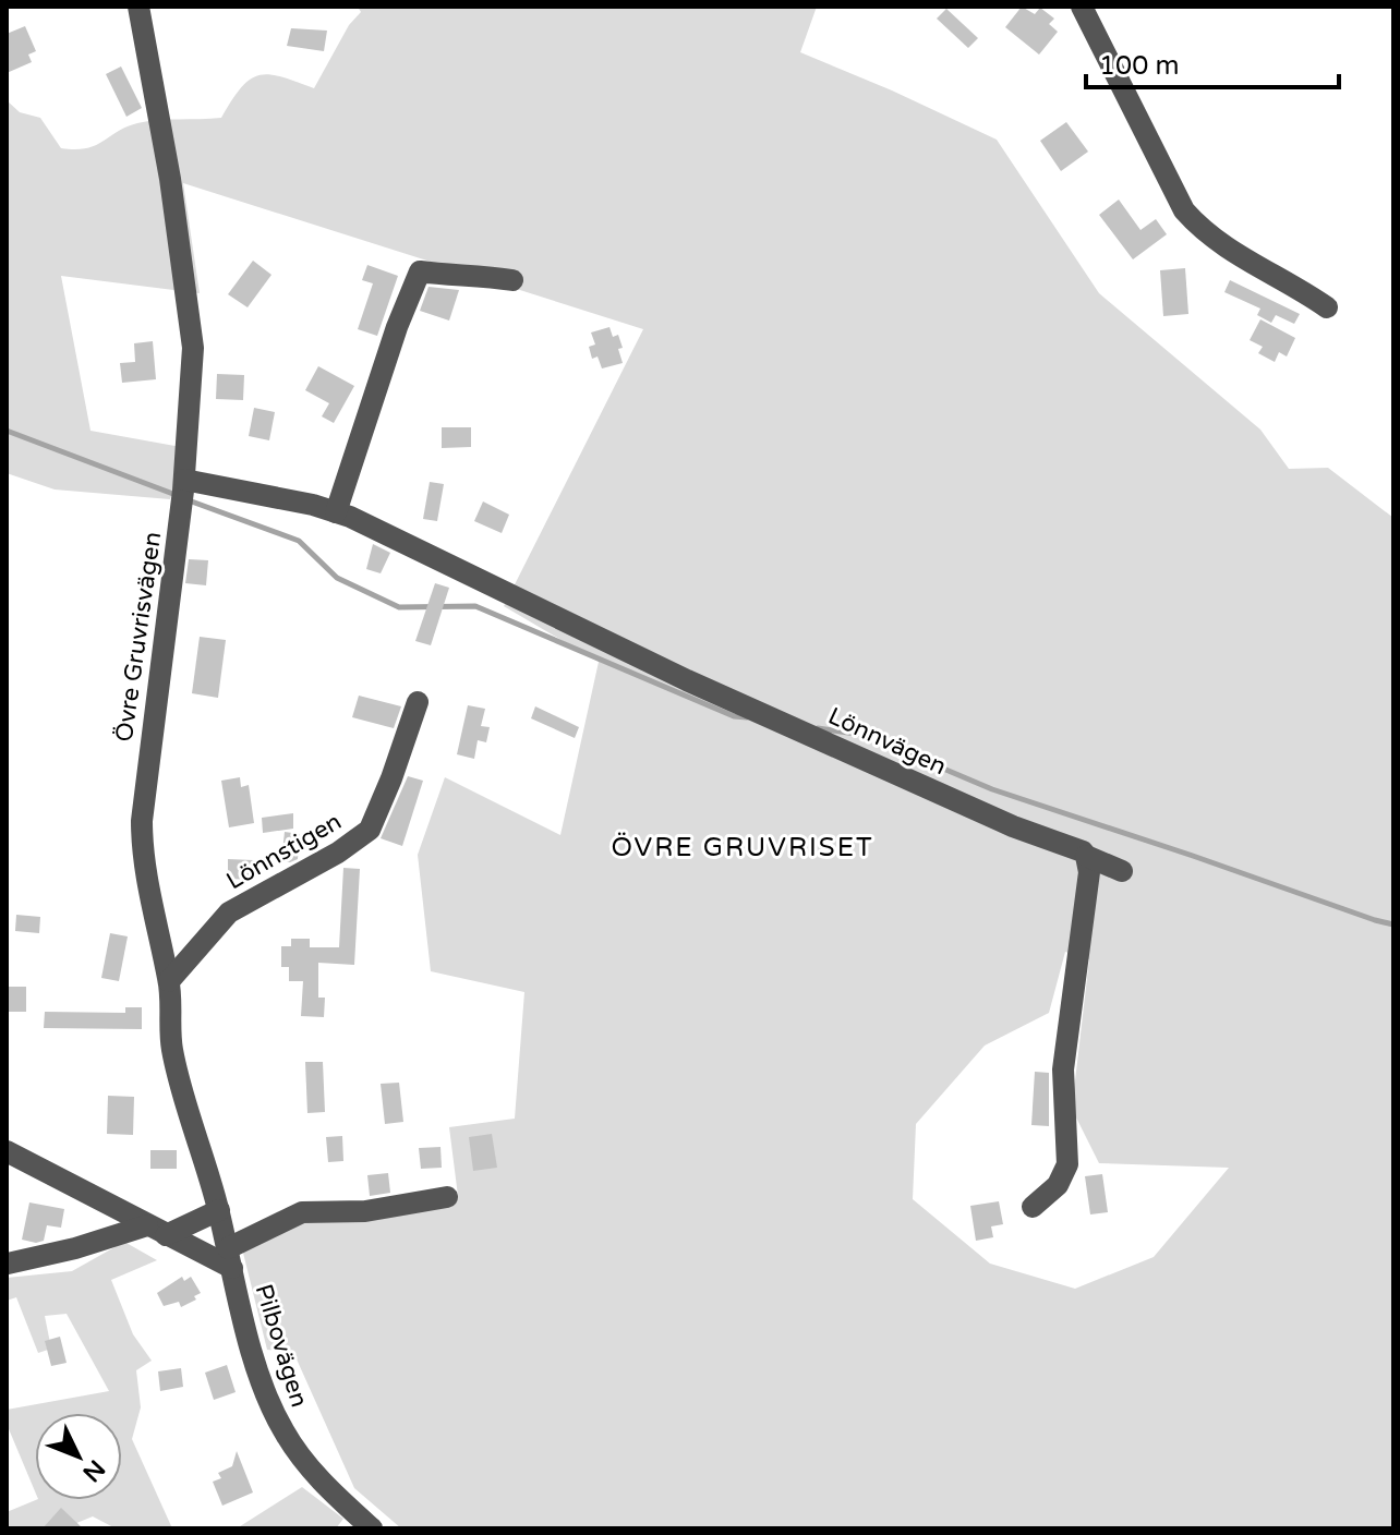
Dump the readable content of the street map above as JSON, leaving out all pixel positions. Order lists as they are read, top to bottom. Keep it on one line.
{"streets":{"street":["Övre Gruvrisvägen","Lönnvägen","Lönnstigen","Pilbovägen"]},"crossings":[["Övre Gruvrisvägen","Lönnvägen"],["Övre Gruvrisvägen","Lönnstigen"],["Övre Gruvrisvägen","Pilbovägen"]],"districts":["ÖVRE GRUVRISET"],"scale_bar":"100 m","north":"bottom right"}
